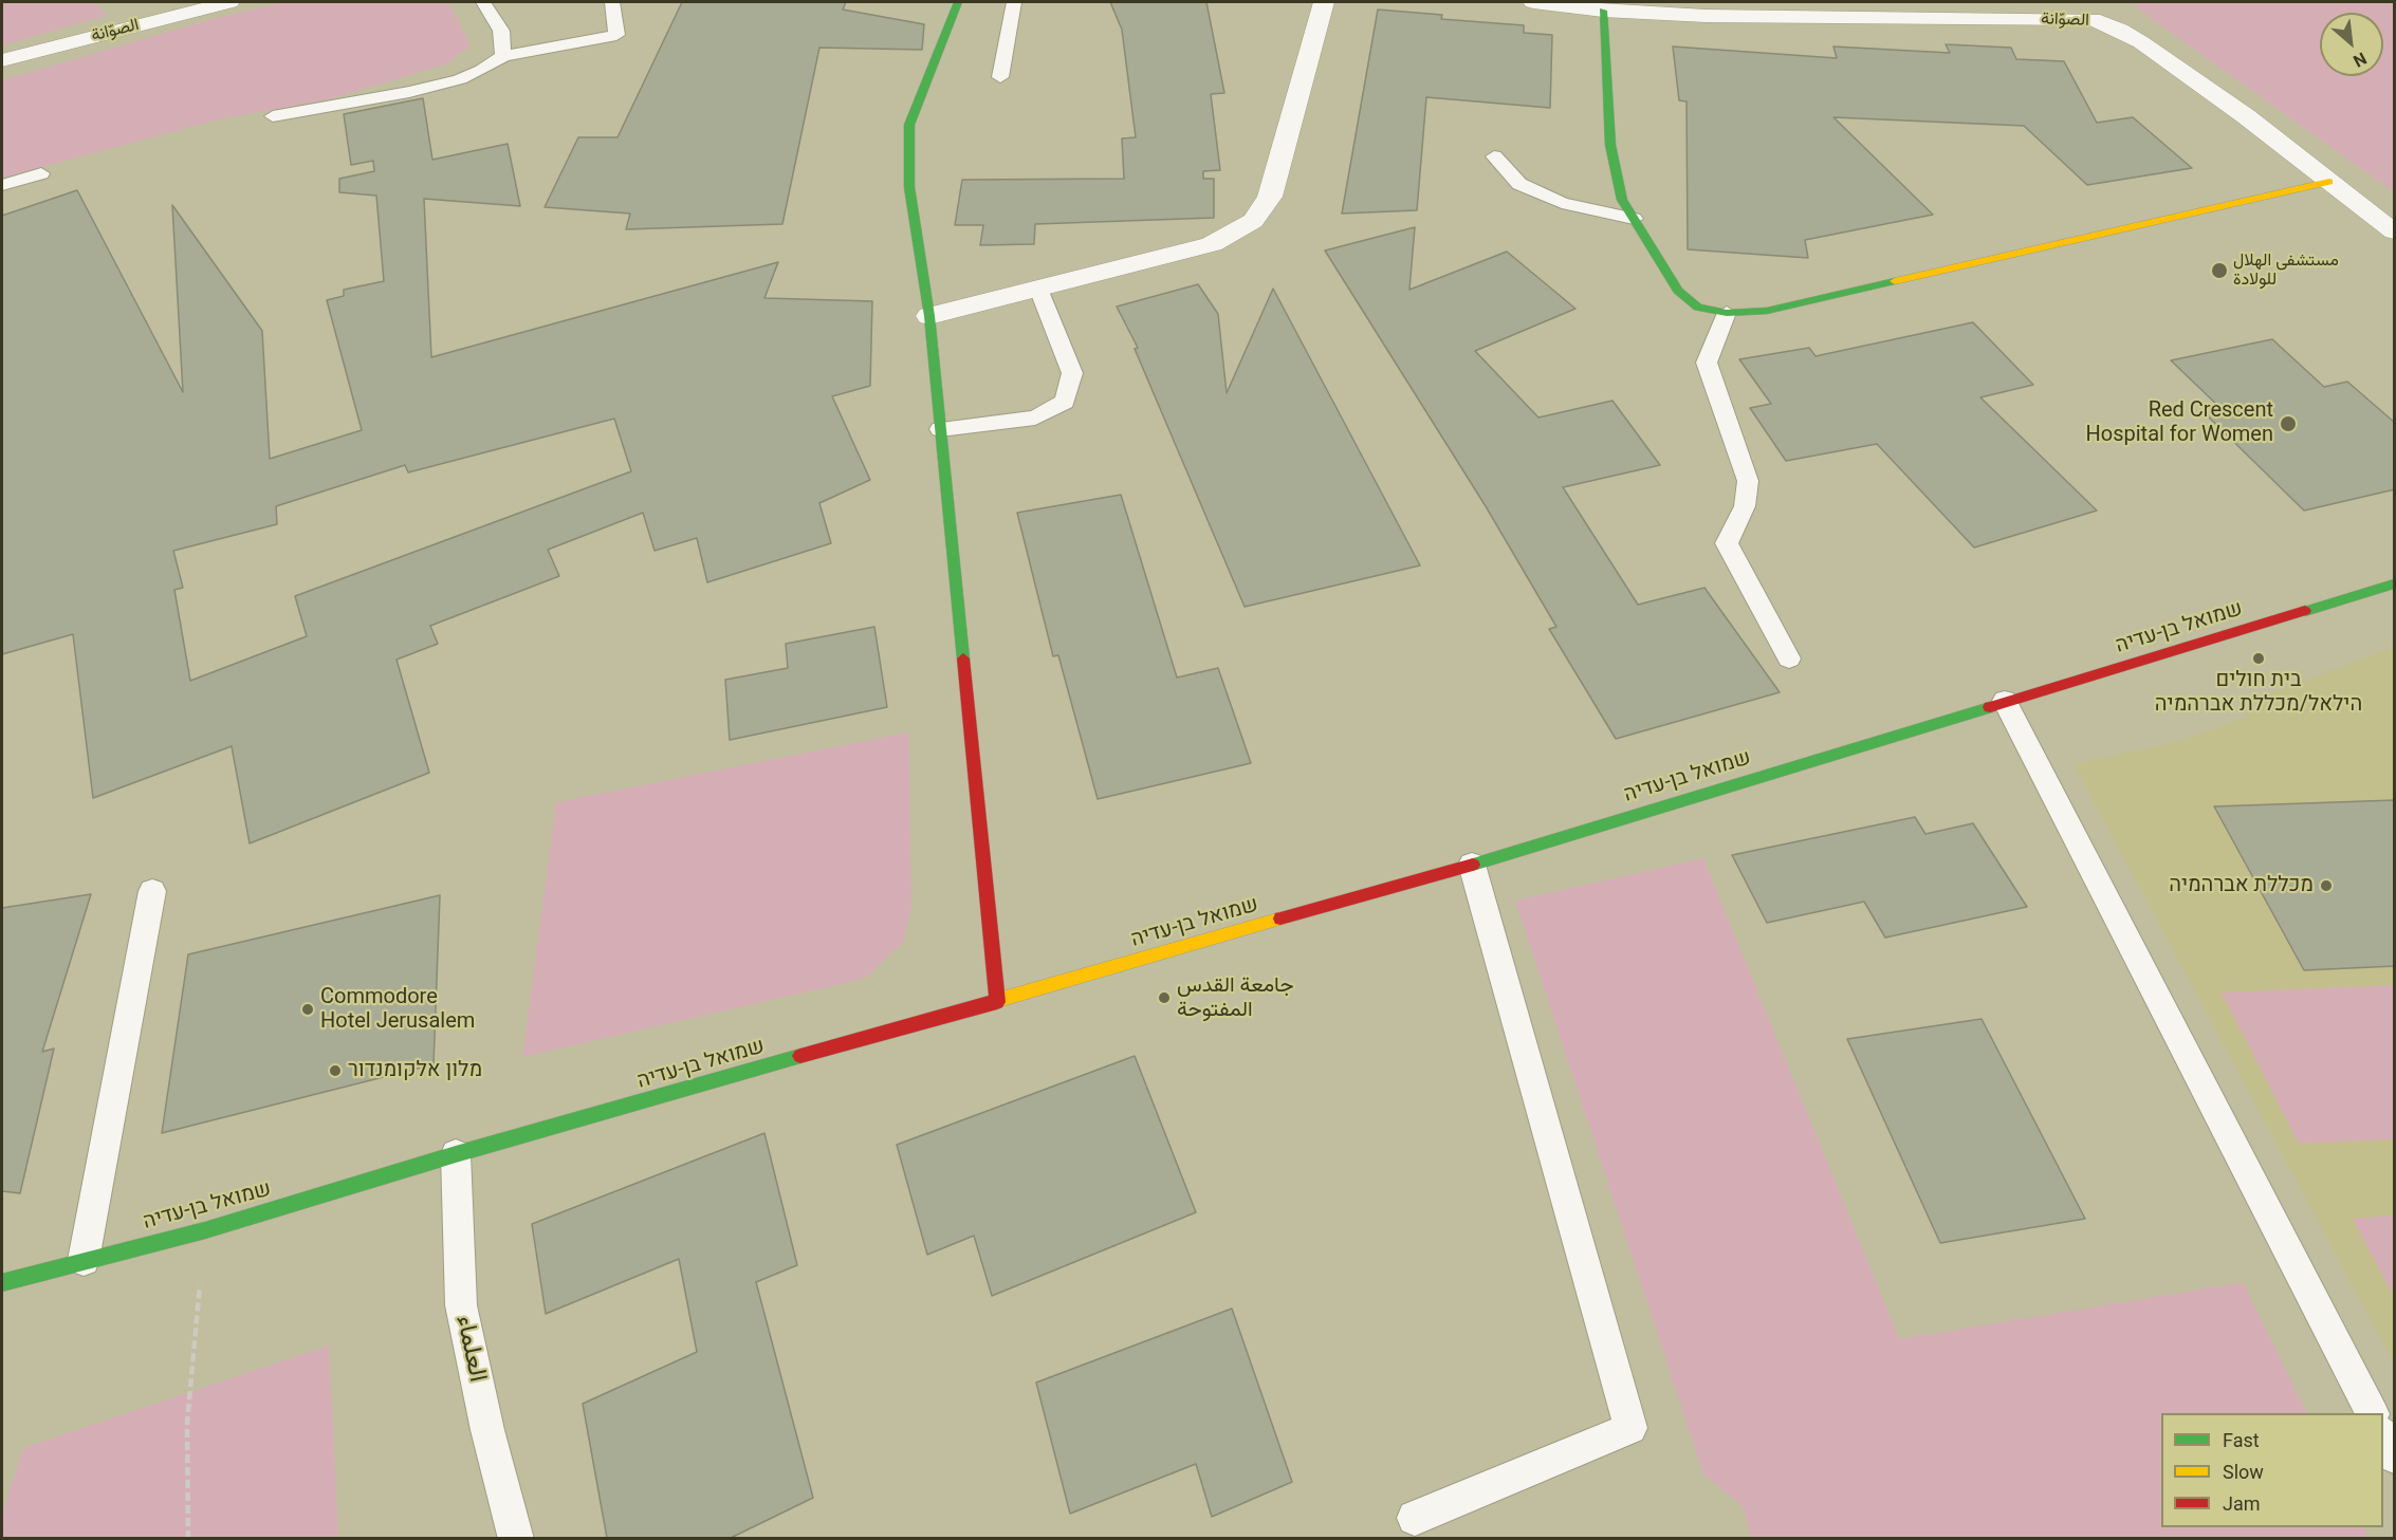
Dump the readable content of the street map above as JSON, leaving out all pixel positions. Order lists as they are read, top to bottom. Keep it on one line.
{"streets":{"street":["الصوّانة","שמואל בן-עדיה"],"lane":["العلماء"]},"crossings":[["שמואל בן-עדיה","العلماء"]],"places":["مستشفى الهلال للولادة","Red Crescent Hospital for Women","בית חולים הילאל/מכללת אברהמיה","מכללת אברהמיה","جامعة القدس المفتوحة","Commodore Hotel Jerusalem","מלון אלקומנדור"],"legend":["Fast","Slow","Jam"],"north":"bottom right"}
